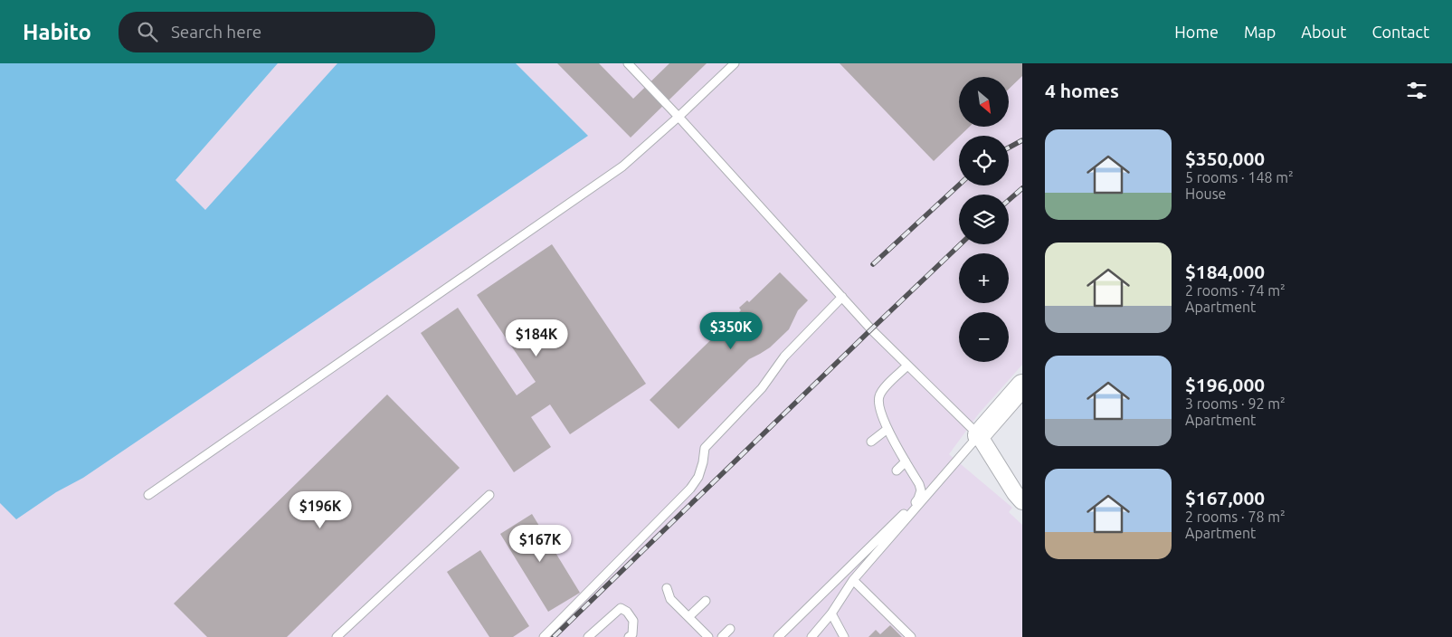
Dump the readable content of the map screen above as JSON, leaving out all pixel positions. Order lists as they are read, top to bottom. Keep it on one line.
{"north":"bottom right","page":{"header":"Habito","search":"Search here","nav":["Home","Map","About","Contact"],"heading":"4 homes","map_buttons":["+","−"],"list":[{"name":"$350,000","note":"5 rooms · 148 m² · House"},{"name":"$184,000","note":"2 rooms · 74 m² · Apartment"},{"name":"$196,000","note":"3 rooms · 92 m² · Apartment"},{"name":"$167,000","note":"2 rooms · 78 m² · Apartment"}],"price":["$350K","$184K","$196K","$167K"]}}
